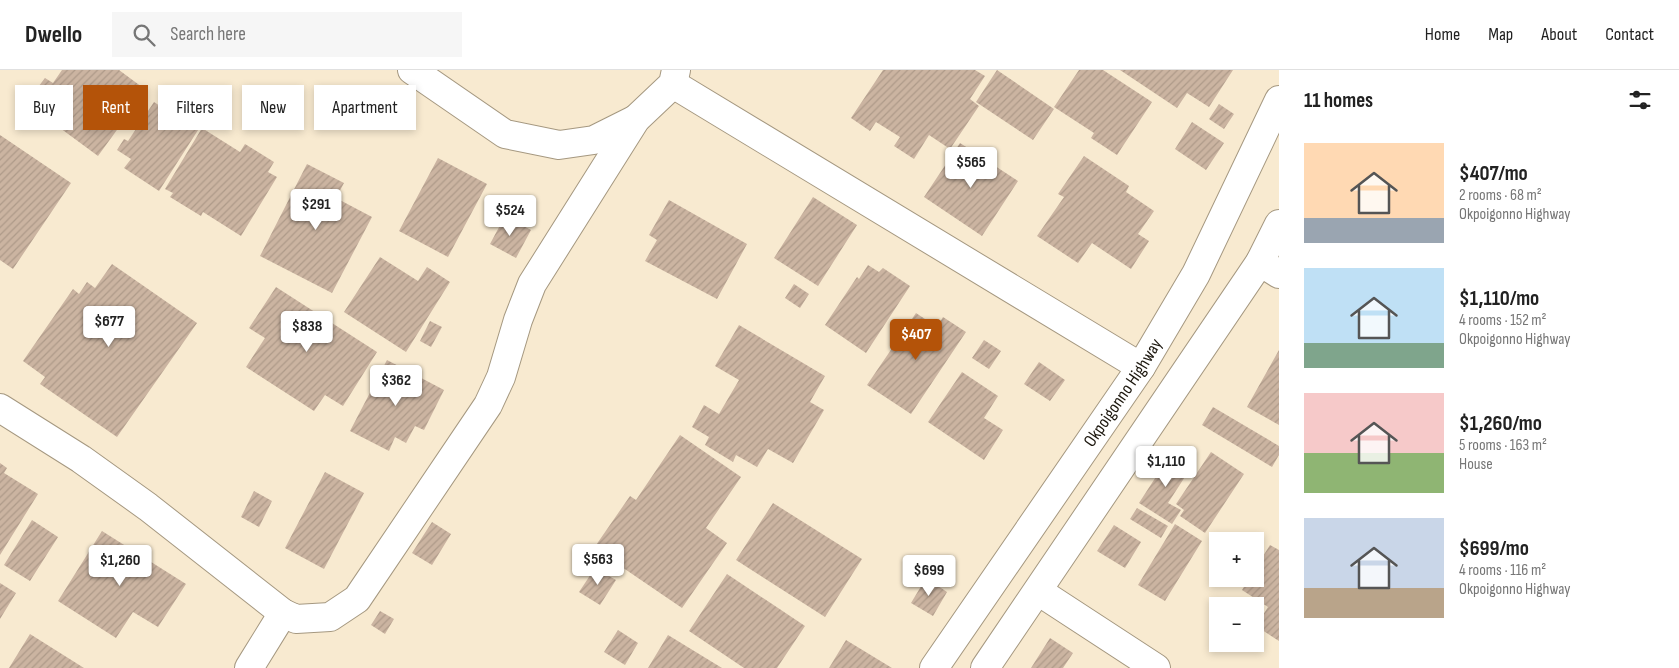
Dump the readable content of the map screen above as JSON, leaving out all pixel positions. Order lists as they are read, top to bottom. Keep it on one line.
{"streets":{"street":["Okpoigonno Highway"]},"page":{"header":"Dwello","search":"Search here","nav":["Home","Map","About","Contact"],"heading":"11 homes","chip":["Buy","Rent","Filters","New","Apartment"],"list":[{"name":"$407/mo","note":"2 rooms · 68 m² · Okpoigonno Highway"},{"name":"$1,110/mo","note":"4 rooms · 152 m² · Okpoigonno Highway"},{"name":"$1,260/mo","note":"5 rooms · 163 m² · House"},{"name":"$699/mo","note":"4 rooms · 116 m² · Okpoigonno Highway"}],"price":["$565","$291","$524","$677","$838","$407","$362","$1,110","$563","$1,260","$699"],"map_buttons":["+","−"]}}
